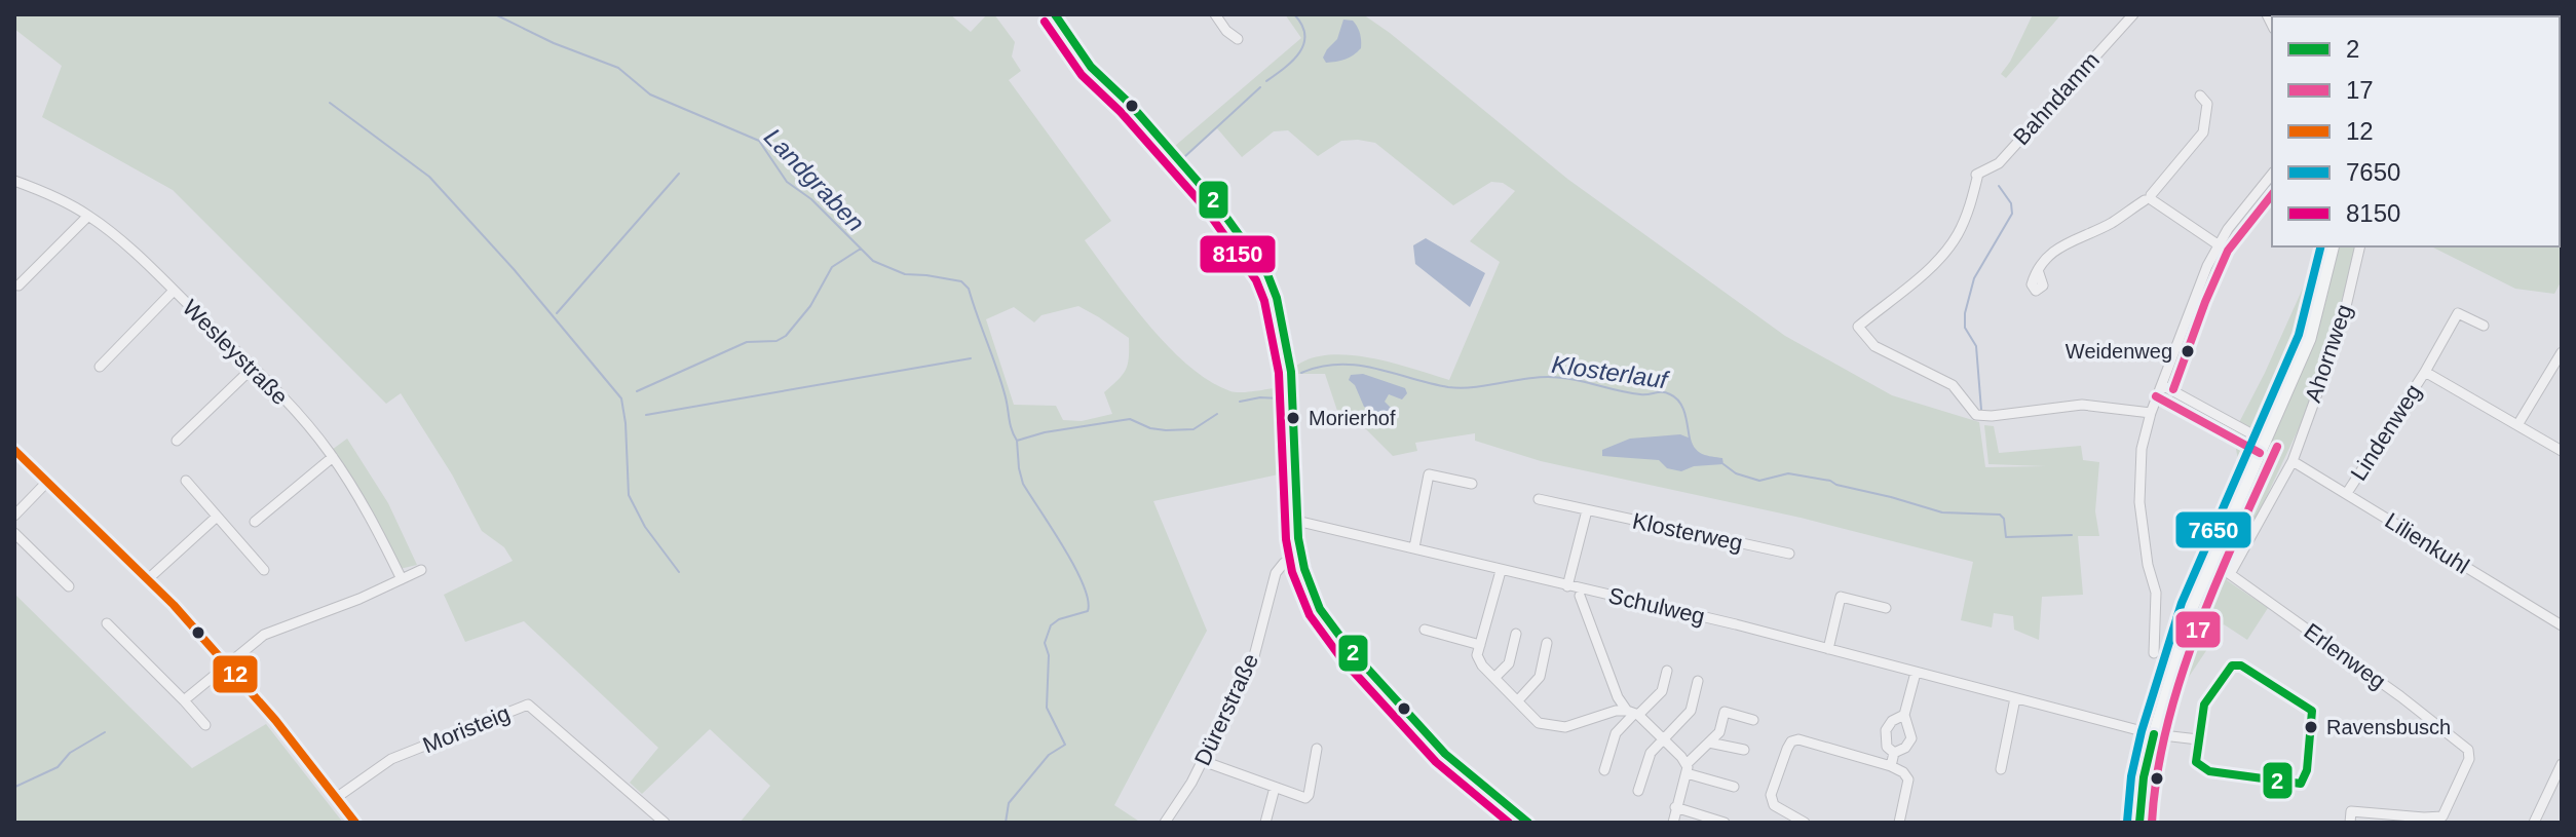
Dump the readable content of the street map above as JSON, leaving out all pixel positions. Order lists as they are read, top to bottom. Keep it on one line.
{"streets":{"street":["Bahndamm","Wesleystraße","Ahornweg","Lindenweg","Klosterweg","Lilienkuhl","Schulweg","Erlenweg","Dürerstraße","Moristeig"]},"crossings":[["Ahornweg","Lilienkuhl"],["Ahornweg","Erlenweg"],["Lindenweg","Lilienkuhl"],["Lilienkuhl","Erlenweg"]],"water":["Landgraben","Klosterlauf"],"places":["Weidenweg","Morierhof","Ravensbusch"],"lines":["transit line 2","transit line 8150","transit line 17","transit line 7650","transit line 12"],"legend":["2","17","12","7650","8150"]}
